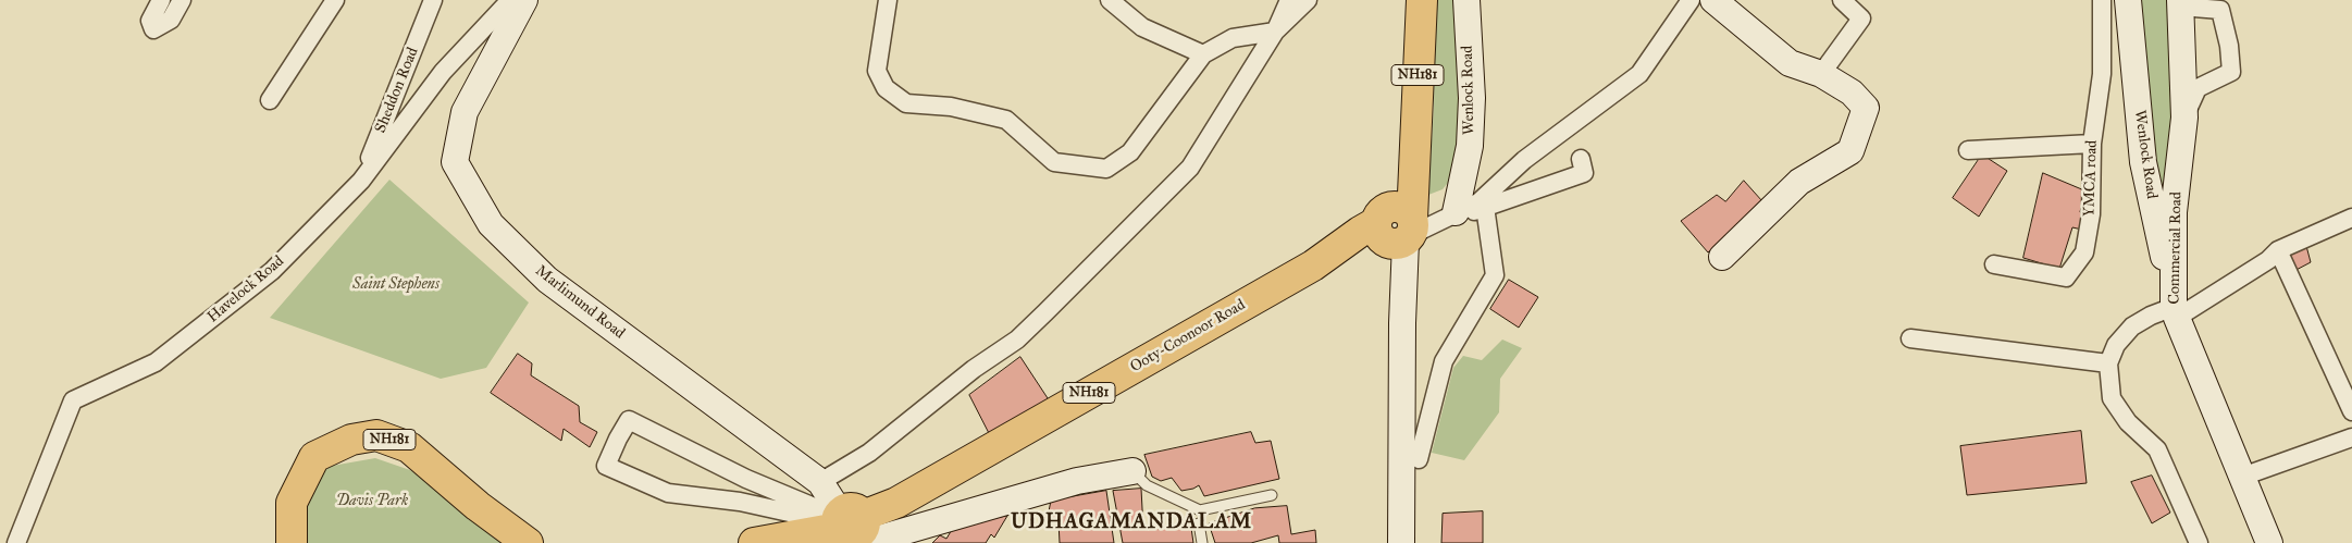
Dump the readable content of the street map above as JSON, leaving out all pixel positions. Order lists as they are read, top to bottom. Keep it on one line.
{"streets":{"highway":["NH181","Ooty-Coonoor Road"],"street":["Sheddon Road","Wenlock Road","YMCA road","Commercial Road","Havelock Road","Marlimund Road"]},"crossings":[["NH181","Ooty-Coonoor Road"],["Sheddon Road","Havelock Road"],["Wenlock Road","Commercial Road"],["Marlimund Road","Ooty-Coonoor Road"]],"districts":["UDHAGAMANDALAM"],"parks":["Saint Stephens","Davis Park"]}
